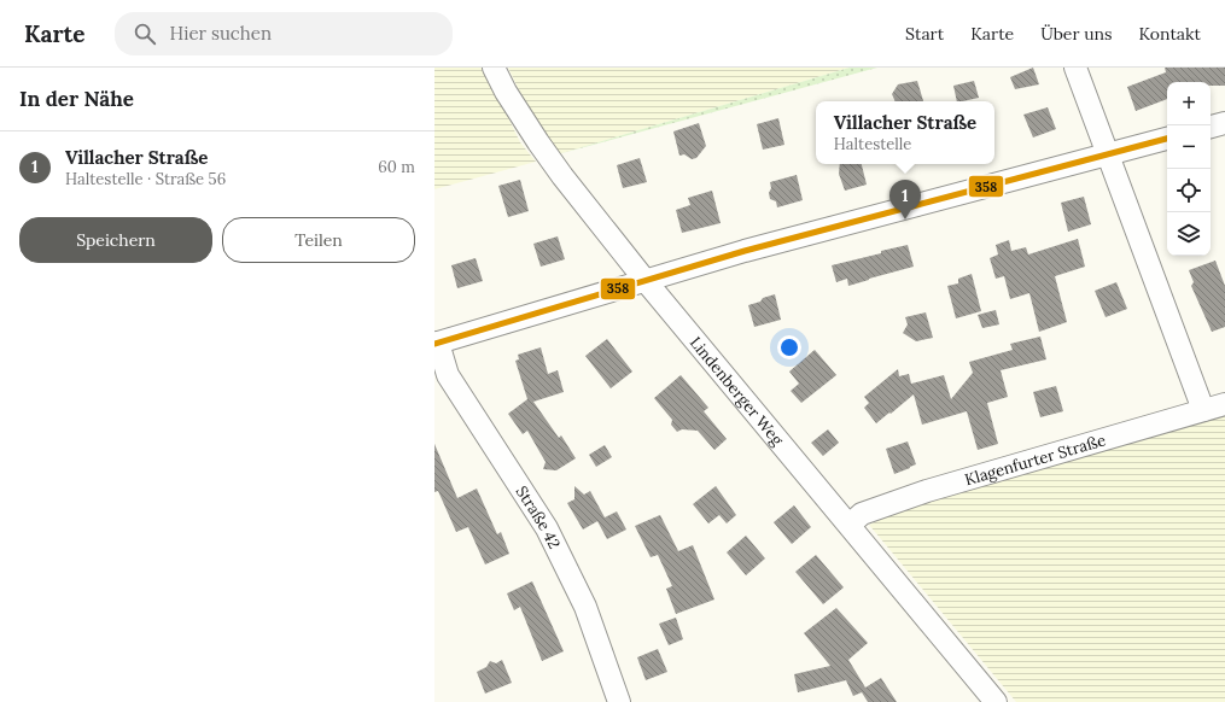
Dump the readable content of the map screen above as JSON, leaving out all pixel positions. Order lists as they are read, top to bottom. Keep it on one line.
{"streets":{"street":["Lindenberger Weg","Klagenfurter Straße","Straße 42"]},"crossings":[["Lindenberger Weg","Klagenfurter Straße"]],"lines":["transit line 358"],"page":{"header":"Karte","search":"Hier suchen","nav":["Start","Karte","Über uns","Kontakt"],"heading":"In der Nähe","map_buttons":["+","−"],"popup":["Villacher Straße","Haltestelle"],"list":[{"mark":"1","name":"Villacher Straße","note":"Haltestelle · Straße 56","value":"60 m"}],"pins":"1","buttons":["Speichern","Teilen"]}}
